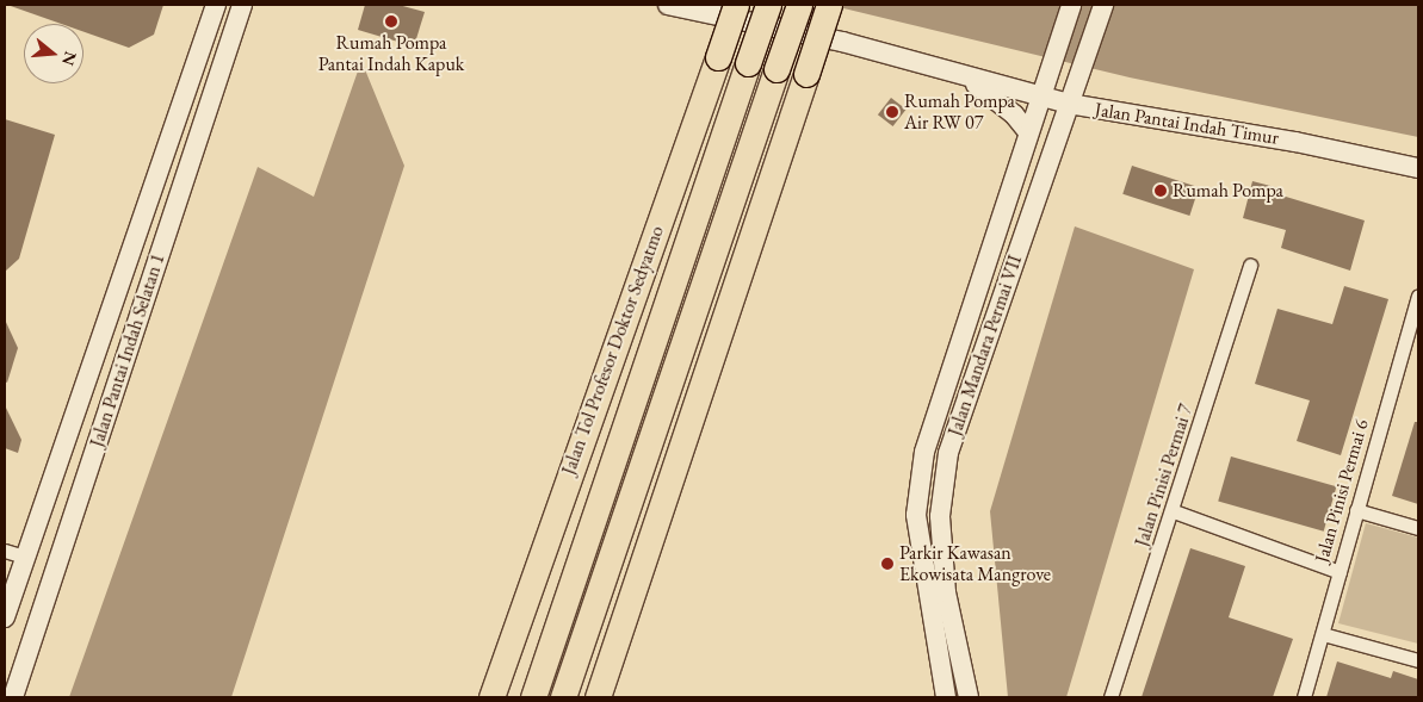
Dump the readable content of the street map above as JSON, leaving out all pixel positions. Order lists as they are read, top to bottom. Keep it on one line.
{"streets":{"highway":["Jalan Tol Profesor Doktor Sedyatmo"],"main road":["Jalan Pantai Indah Timur","Jalan Mandara Permai VII","Jalan Pantai Indah Selatan 1"],"street":["Jalan Pinisi Permai 7","Jalan Pinisi Permai 6"]},"crossings":[["Jalan Pantai Indah Timur","Jalan Mandara Permai VII"]],"places":["Rumah Pompa Pantai Indah Kapuk","Rumah Pompa Air RW 07","Rumah Pompa","Parkir Kawasan Ekowisata Mangrove"],"north":"right"}
